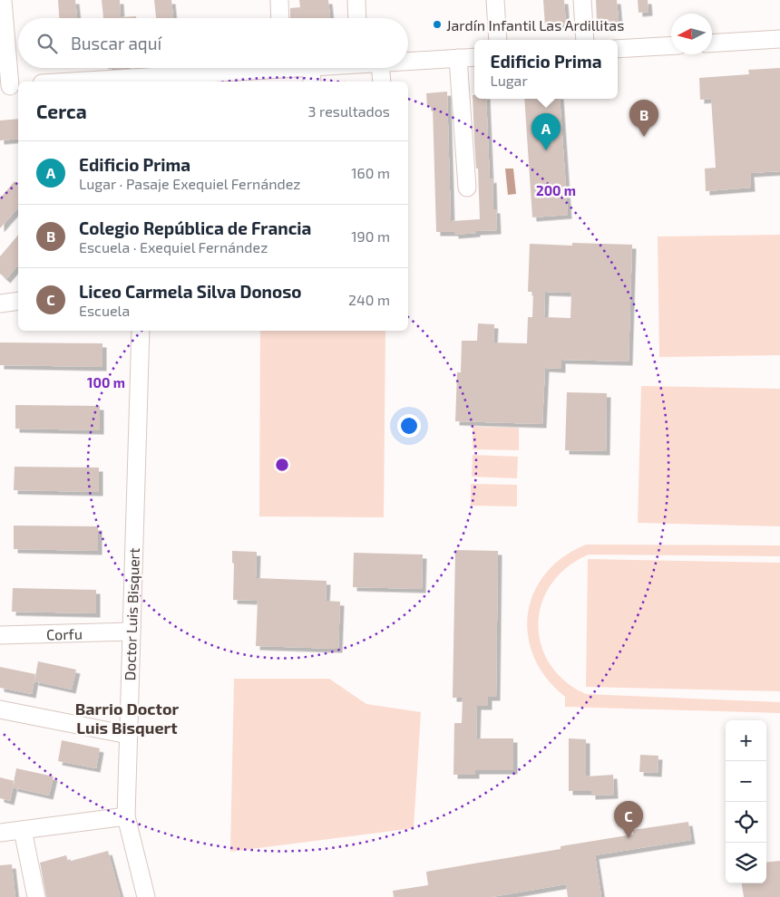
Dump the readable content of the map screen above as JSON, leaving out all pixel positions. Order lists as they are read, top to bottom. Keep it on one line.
{"streets":{"street":["Doctor Luis Bisquert","Corfu"]},"crossings":[["Doctor Luis Bisquert","Corfu"]],"districts":["Barrio Doctor Luis Bisquert"],"places":["Jardín Infantil Las Ardillitas"],"north":"left","page":{"search":"Buscar aquí","popup":["Edificio Prima","Lugar"],"heading":["Cerca","3 resultados"],"pins":["B","A","C"],"list":[{"mark":"A","name":"Edificio Prima","note":"Lugar · Pasaje Exequiel Fernández","value":"160 m"},{"mark":"B","name":"Colegio República de Francia","note":"Escuela · Exequiel Fernández","value":"190 m"},{"mark":"C","name":"Liceo Carmela Silva Donoso","note":"Escuela","value":"240 m"}],"map_buttons":["+","−"]},"rings":["200 m","100 m"]}
